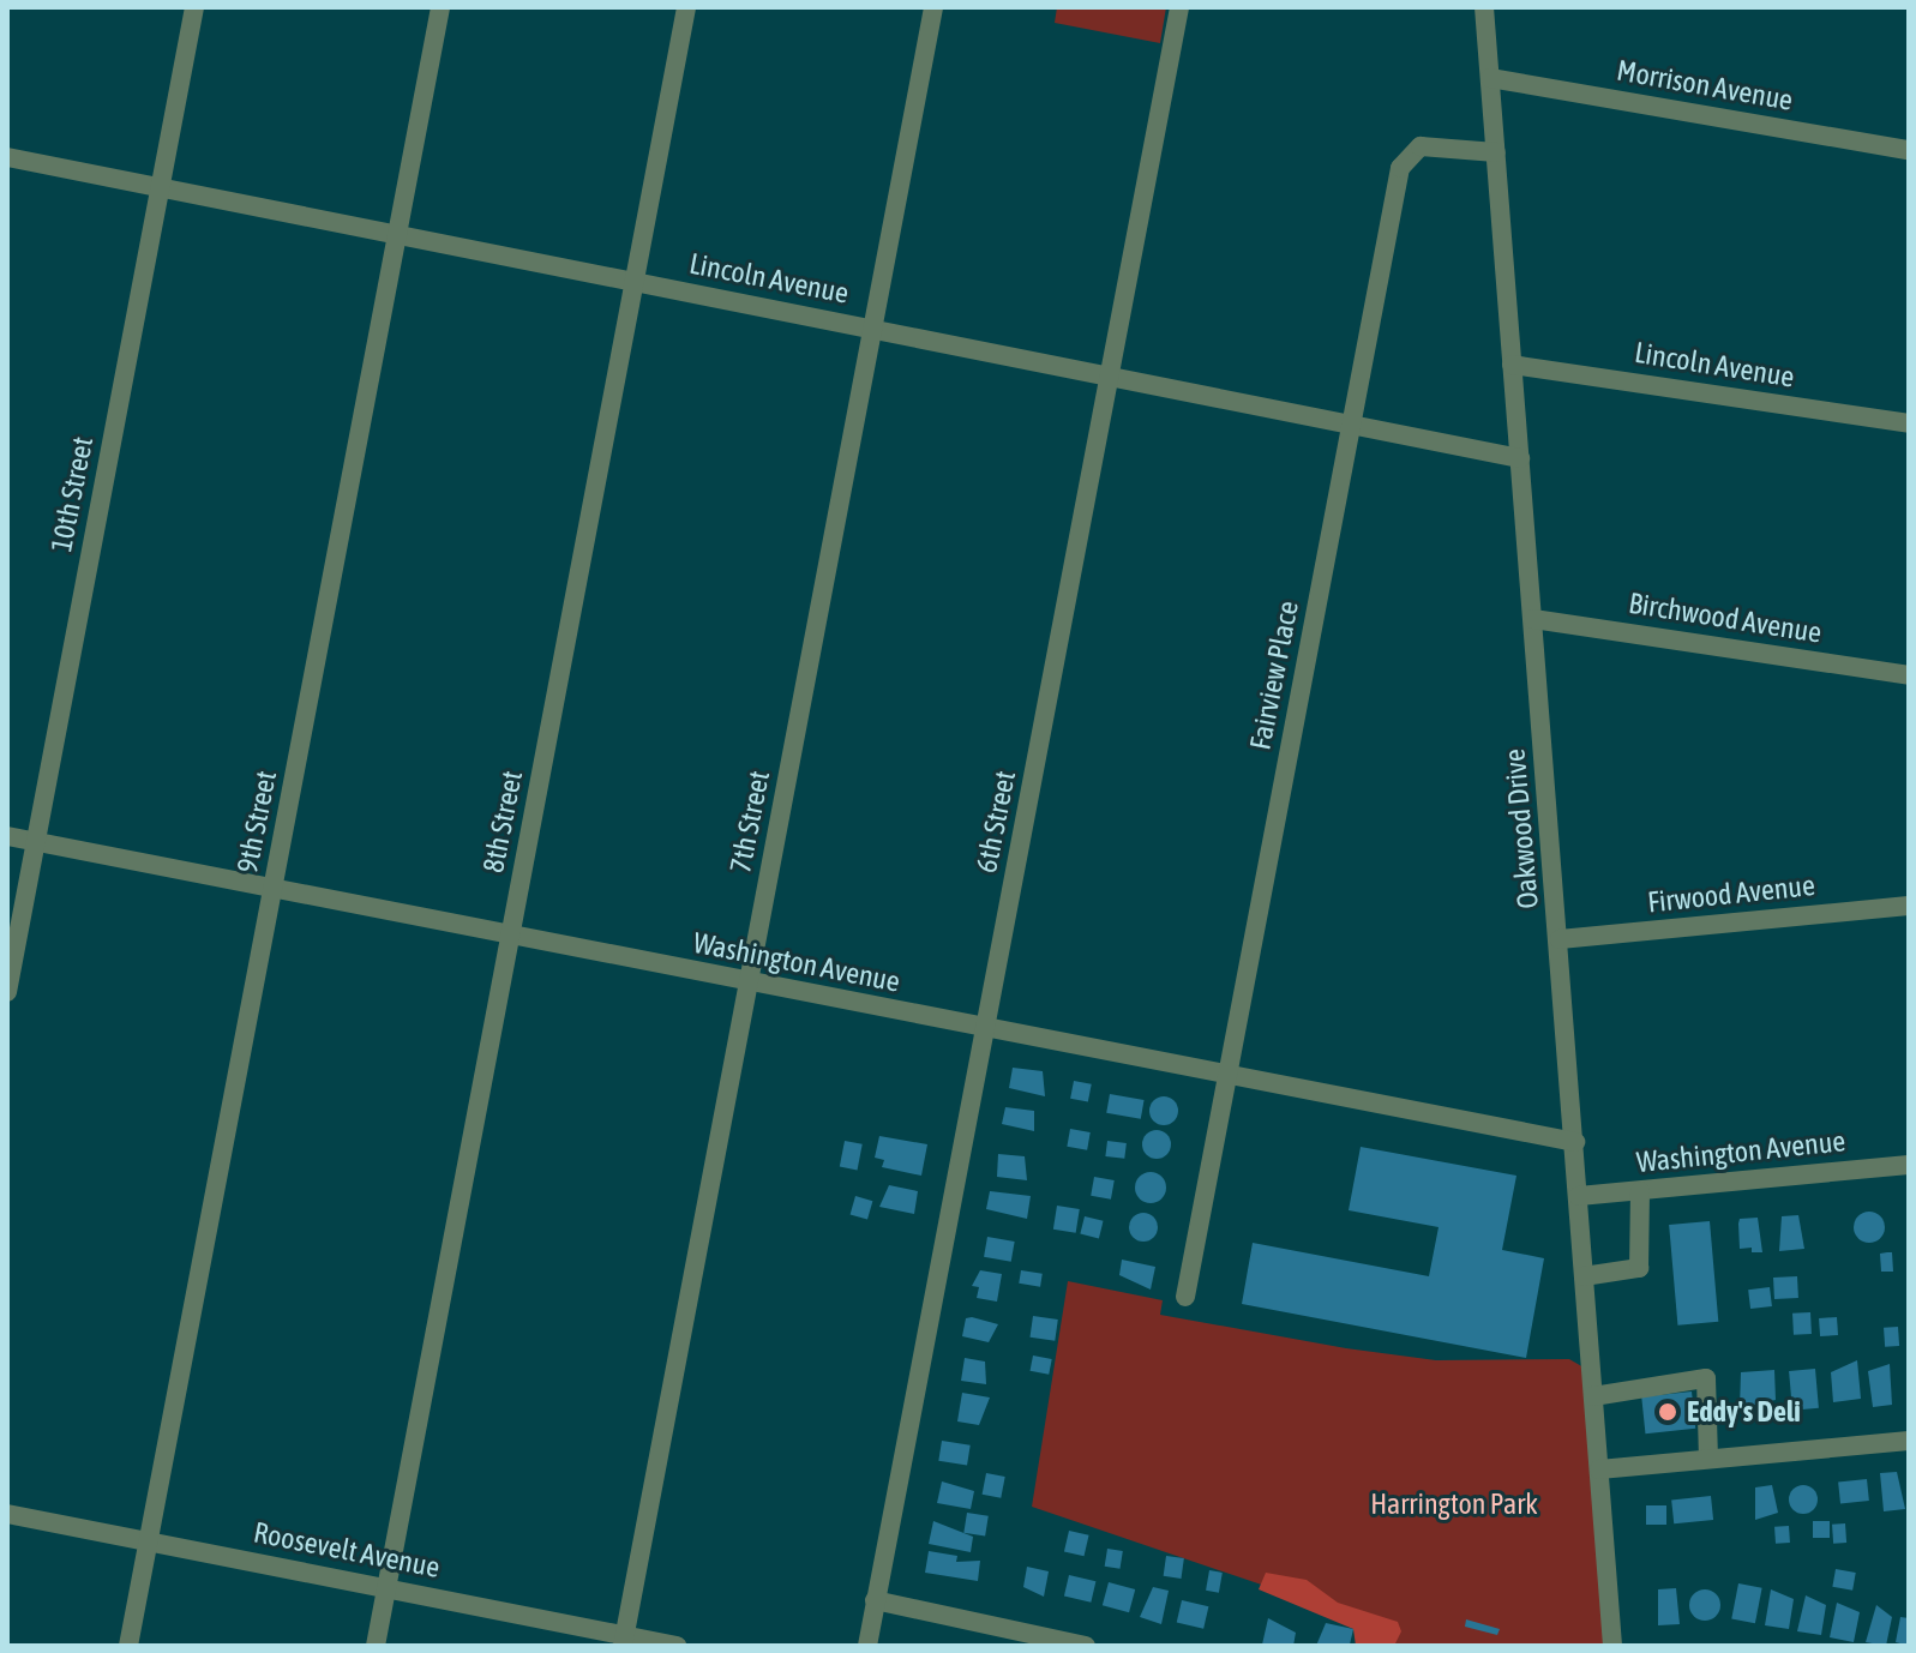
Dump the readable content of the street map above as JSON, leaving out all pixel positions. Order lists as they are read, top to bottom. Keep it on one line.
{"streets":{"street":["Morrison Avenue","Lincoln Avenue","10th Street","Birchwood Avenue","Fairview Place","9th Street","8th Street","7th Street","6th Street","Oakwood Drive","Firwood Avenue","Washington Avenue","Roosevelt Avenue"]},"crossings":[["Morrison Avenue","Oakwood Drive"],["Lincoln Avenue","10th Street"],["Lincoln Avenue","Fairview Place"],["Lincoln Avenue","9th Street"],["Lincoln Avenue","8th Street"],["Lincoln Avenue","7th Street"],["Lincoln Avenue","6th Street"],["Lincoln Avenue","Oakwood Drive"],["10th Street","Washington Avenue"],["Birchwood Avenue","Oakwood Drive"],["Fairview Place","Oakwood Drive"],["Fairview Place","Washington Avenue"],["9th Street","Washington Avenue"],["9th Street","Roosevelt Avenue"],["8th Street","Washington Avenue"],["8th Street","Roosevelt Avenue"],["7th Street","Washington Avenue"],["7th Street","Roosevelt Avenue"],["6th Street","Washington Avenue"],["Oakwood Drive","Firwood Avenue"],["Oakwood Drive","Washington Avenue"]],"parks":["Harrington Park"],"places":["Eddy's Deli"]}
